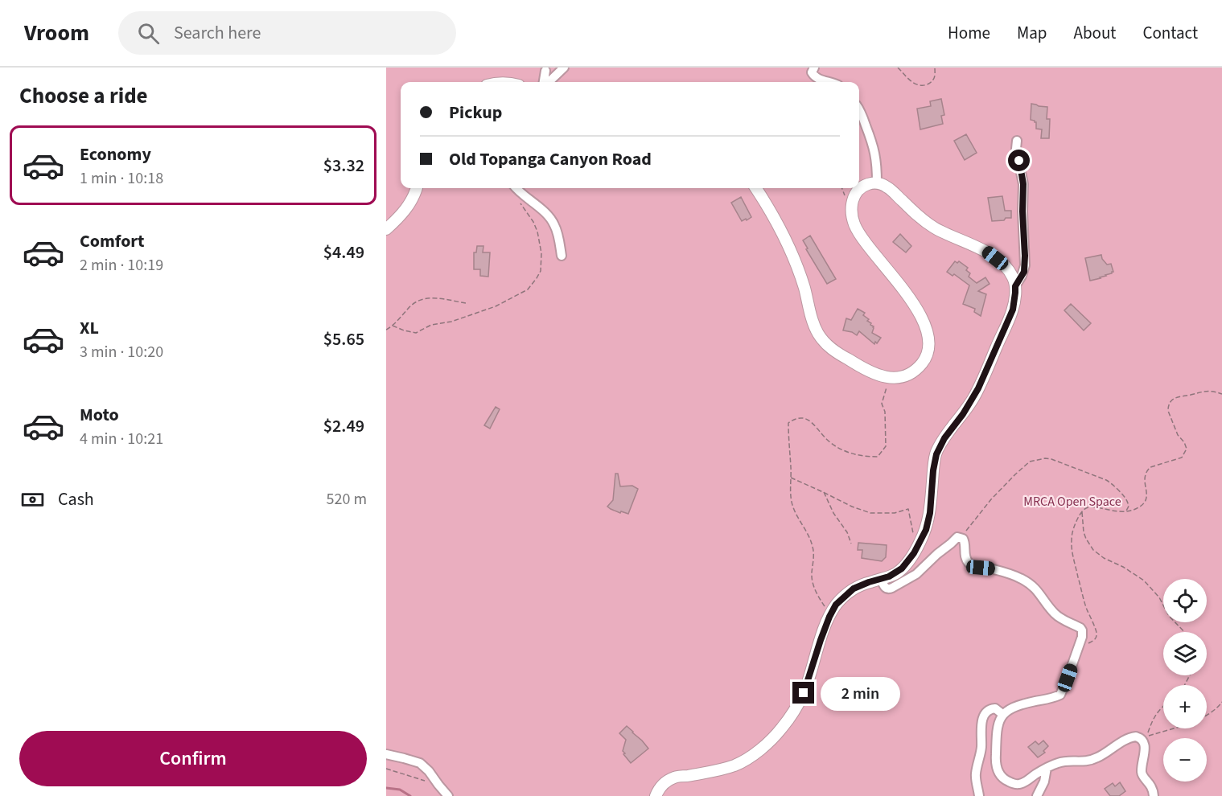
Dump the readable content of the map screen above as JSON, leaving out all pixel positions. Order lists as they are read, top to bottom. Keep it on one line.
{"parks":["MRCA Open Space"],"page":{"header":"Vroom","search":"Search here","nav":["Home","Map","About","Contact"],"heading":"Choose a ride","banner":["Pickup","Old Topanga Canyon Road"],"list":[{"name":"Economy","note":"1 min · 10:18","value":"$3.32"},{"name":"Comfort","note":"2 min · 10:19","value":"$4.49"},{"name":"XL","note":"3 min · 10:20","value":"$5.65"},{"name":"Moto","note":"4 min · 10:21","value":"$2.49"}],"pay":["Cash","520 m"],"map_buttons":["+","−"],"bubble":"2 min","buttons":"Confirm"}}
